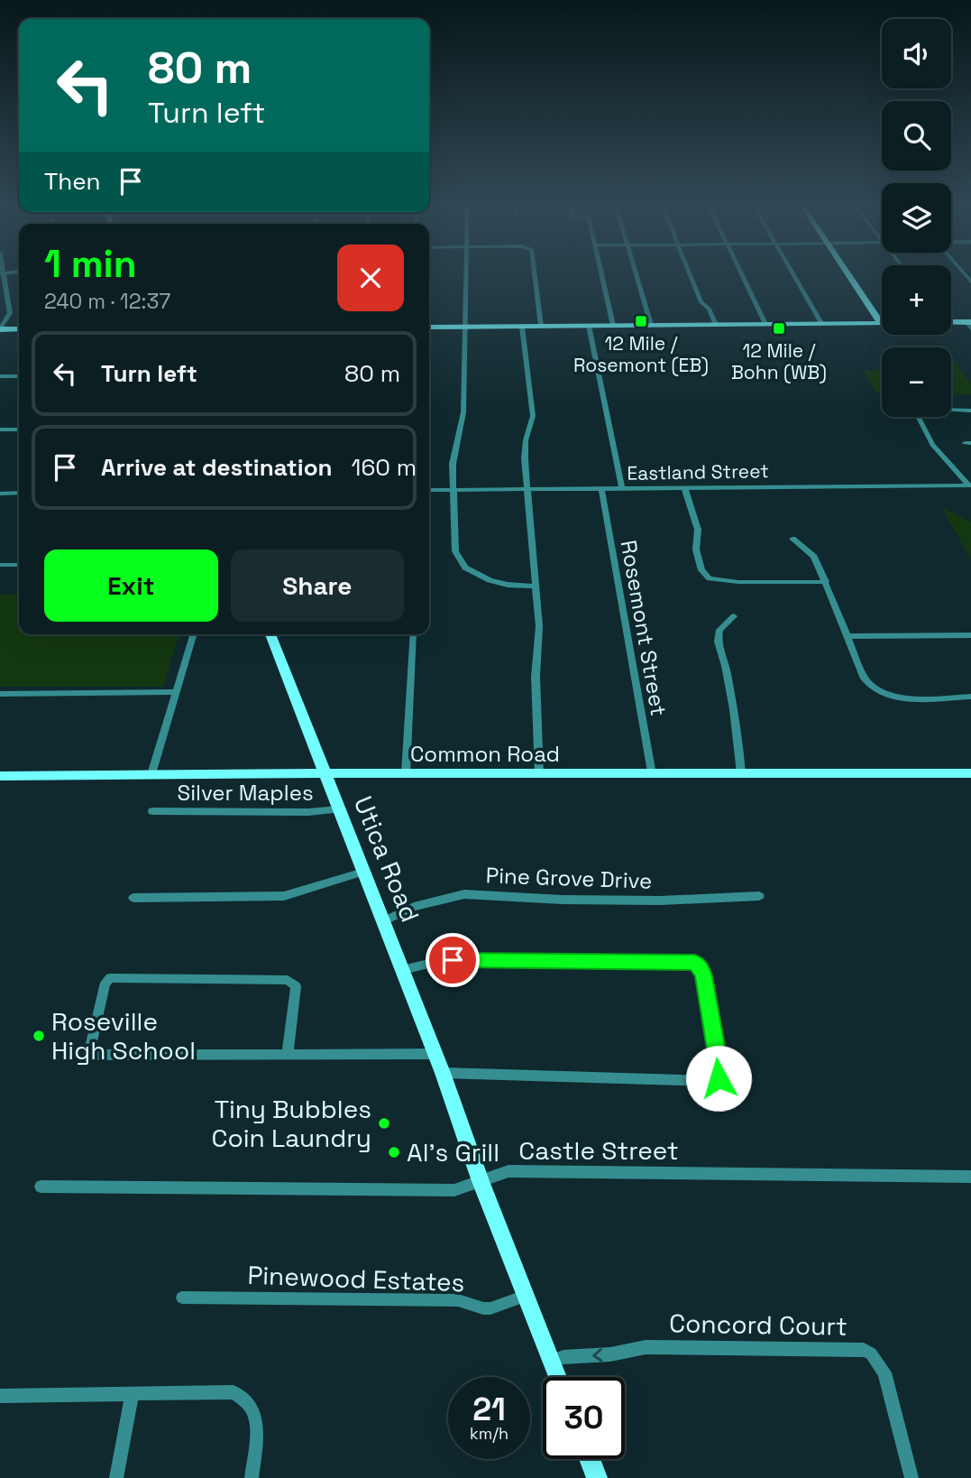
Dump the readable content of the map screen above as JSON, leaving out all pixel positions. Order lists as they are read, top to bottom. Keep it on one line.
{"streets":{"main road":["Common Road","Utica Road"],"street":["Eastland Street","Rosemont Street","Silver Maples","Pine Grove Drive","Castle Street","Pinewood Estates","Concord Court"]},"crossings":[["Eastland Street","Rosemont Street"],["Rosemont Street","Common Road"],["Common Road","Utica Road"],["Silver Maples","Utica Road"],["Utica Road","Pine Grove Drive"],["Utica Road","Castle Street"],["Utica Road","Pinewood Estates"],["Utica Road","Concord Court"]],"one_way":["Concord Court"],"places":{"transit":["12 Mile / Rosemont (EB)","12 Mile / Bohn (WB)"],"other":["Roseville High School","Tiny Bubbles Coin Laundry","Al's Grill"]},"page":{"map_buttons":["+","−"],"turn":["80 m","Turn left"],"then":"Then","heading":["1 min","240 m · 12:37"],"list":[{"name":"Turn left","value":"80 m"},{"name":"Arrive at destination","value":"160 m"}],"buttons":["Exit","Share"],"speed":"21 km/h","limit":"30"}}
